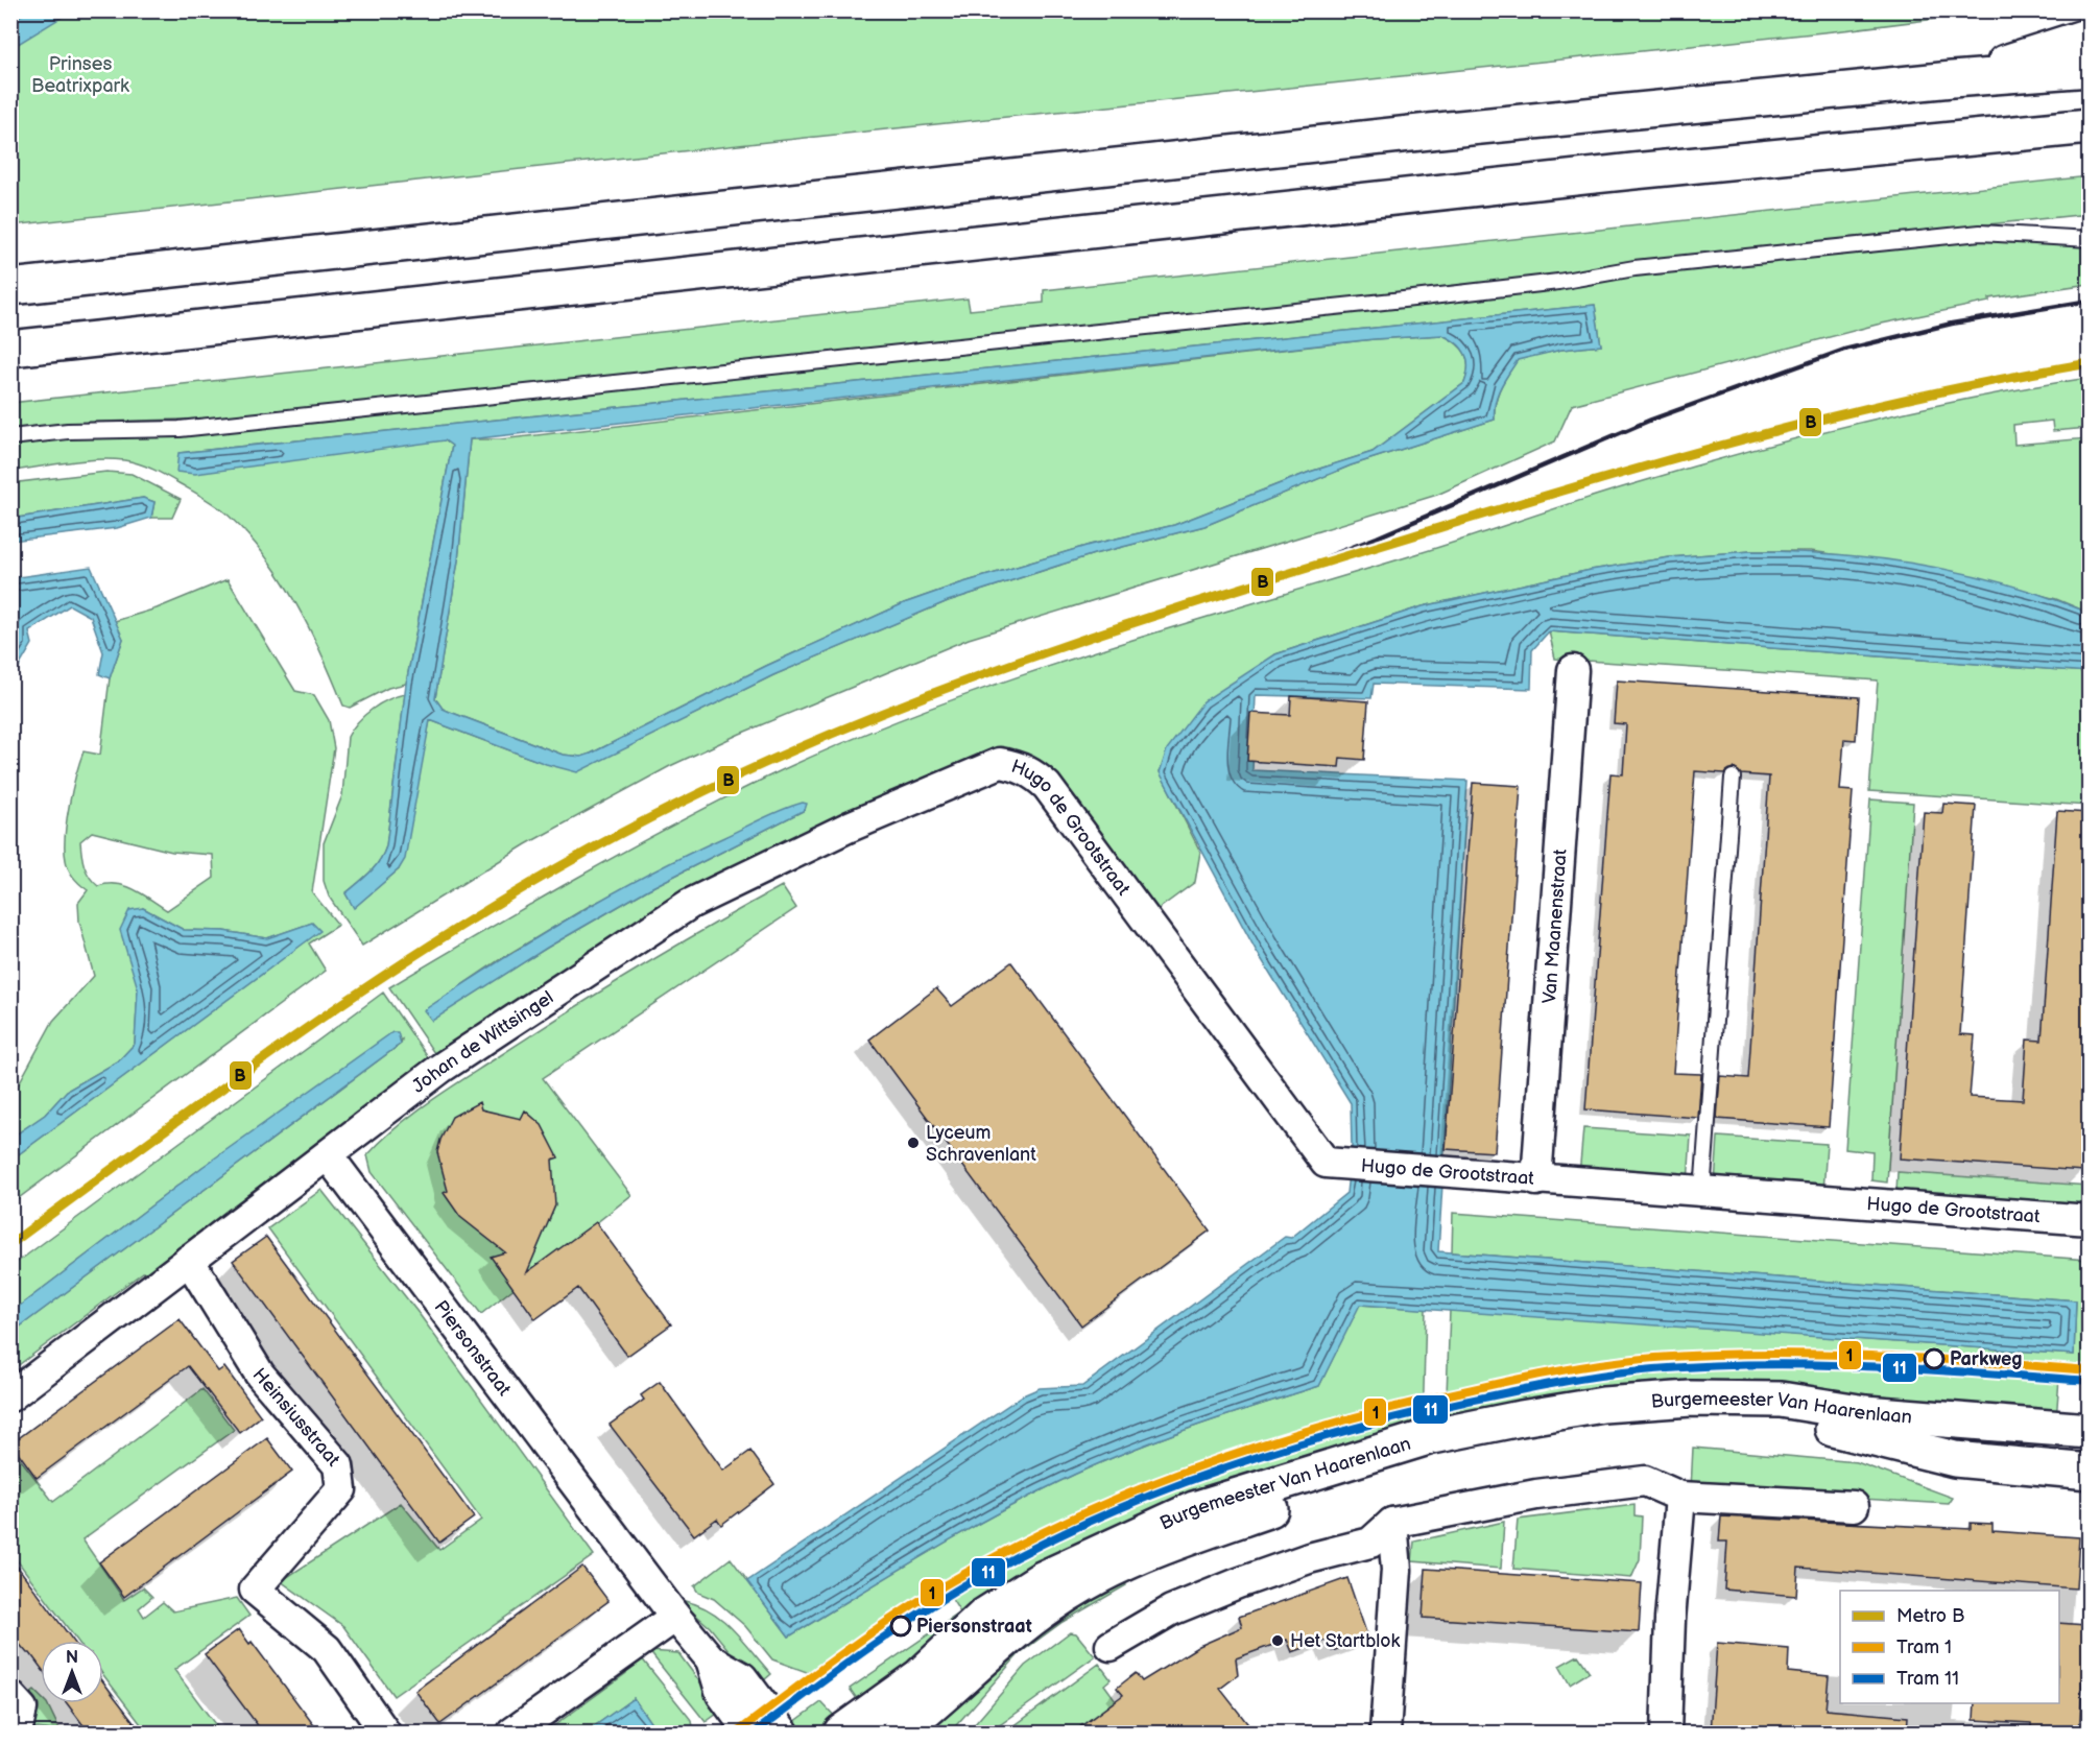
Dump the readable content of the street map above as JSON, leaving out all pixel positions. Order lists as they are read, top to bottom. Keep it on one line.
{"streets":{"main road":["Burgemeester Van Haarenlaan"],"street":["Hugo de Grootstraat","Van Maanenstraat","Johan de Wittsingel","Piersonstraat","Heinsiusstraat"]},"crossings":[["Hugo de Grootstraat","Van Maanenstraat"],["Hugo de Grootstraat","Johan de Wittsingel"],["Johan de Wittsingel","Piersonstraat"],["Johan de Wittsingel","Heinsiusstraat"]],"parks":["Prinses Beatrixpark"],"places":["Lyceum Schravenlant","Parkweg","Piersonstraat","Het Startblok"],"lines":["metro line B","tram line 1","tram line 11"],"legend":["Metro B","Tram 1","Tram 11"],"north":"top"}
